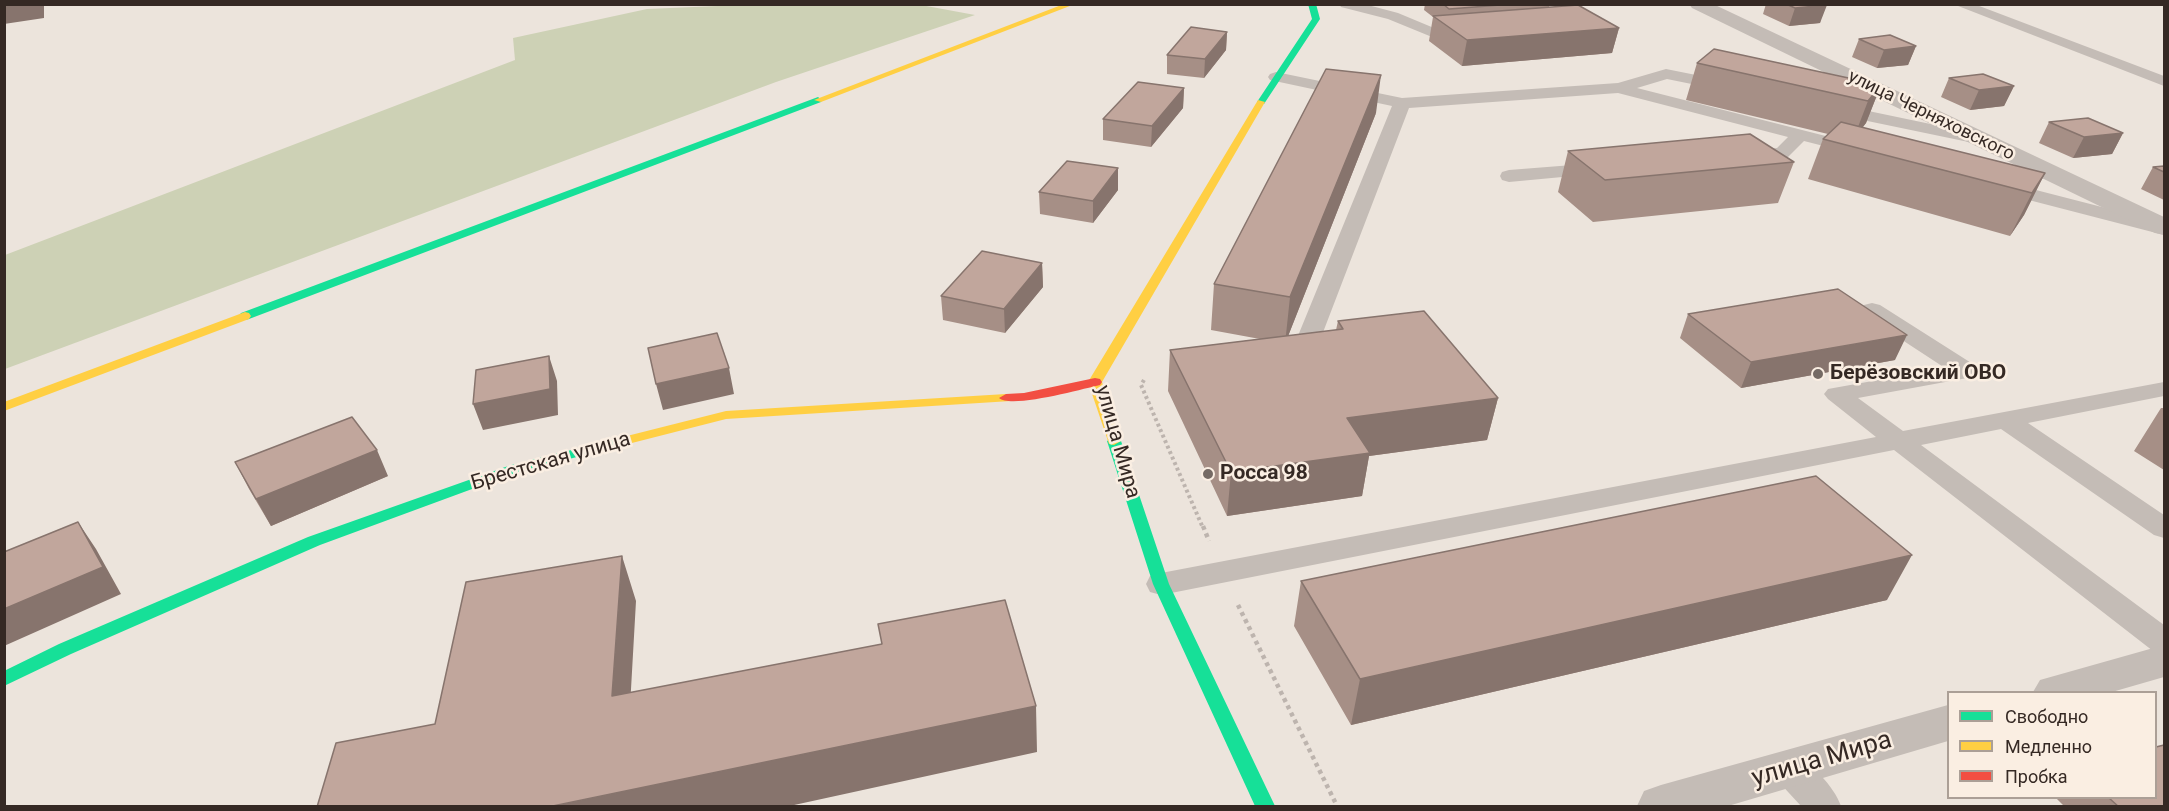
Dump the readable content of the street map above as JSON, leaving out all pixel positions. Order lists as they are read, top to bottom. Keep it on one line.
{"streets":{"street":["улица Черняховского","улица Мира","Брестская улица"]},"crossings":[["улица Мира","Брестская улица"]],"places":["Берёзовский ОВО","Росса 98"],"legend":["Свободно","Медленно","Пробка"]}
